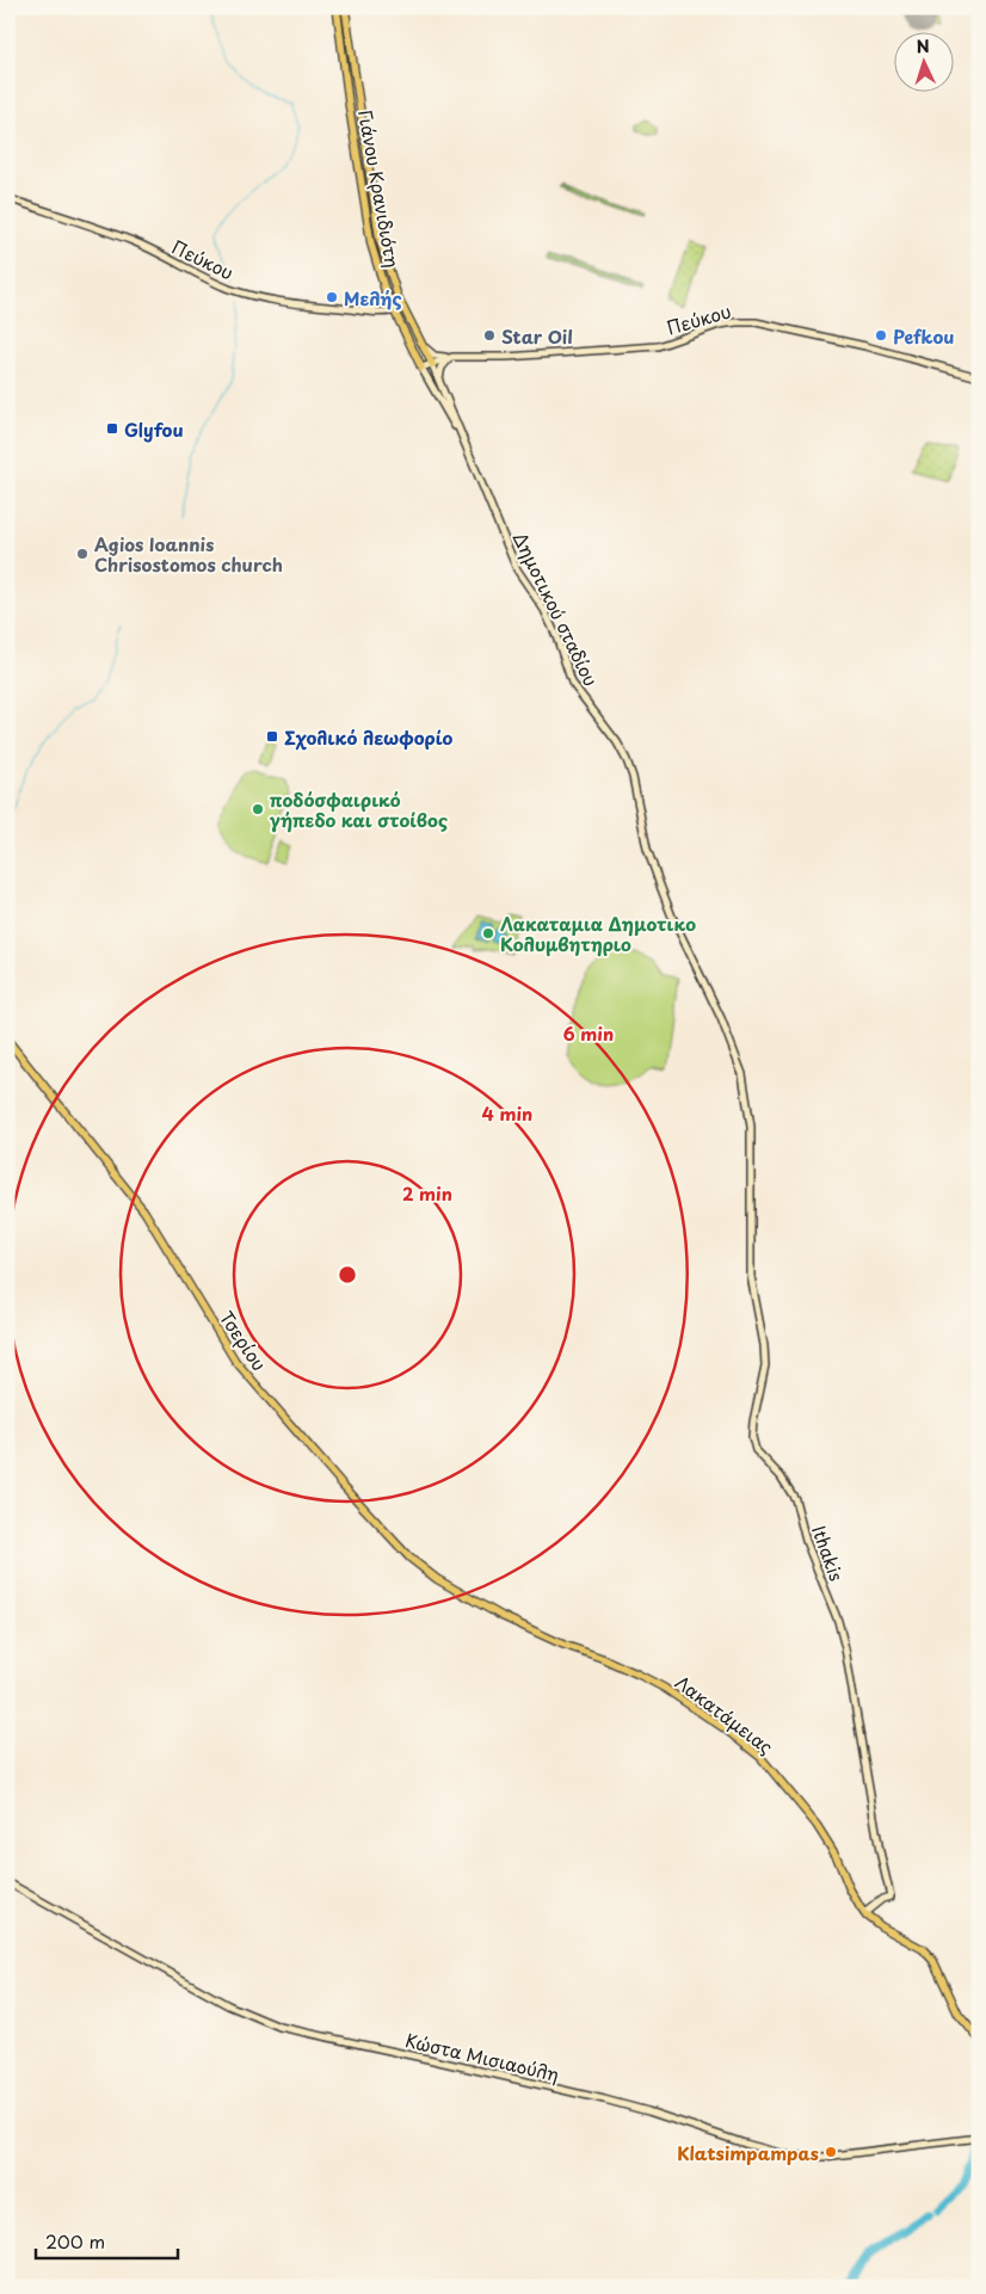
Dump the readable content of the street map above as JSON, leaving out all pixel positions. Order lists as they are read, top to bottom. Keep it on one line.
{"streets":{"main road":["Γιάνου Κρανιδιότη","Πεύκου","Δημοτικού σταδίου","Τσερίου","Ithakis","Λακατάμειας","Κώστα Μισιαούλη"]},"crossings":[["Γιάνου Κρανιδιότη","Πεύκου"],["Δημοτικού σταδίου","Ithakis"],["Τσερίου","Λακατάμειας"],["Ithakis","Λακατάμειας"]],"places":{"other":["Μελής","Star Oil","Pefkou","Agios Ioannis Chrisostomos church","ποδόσφαιρικό γήπεδο και στοίβος","Λακαταμια Δημοτικο Κολυμβητηριο","Klatsimpampas"],"transit":["Glyfou","Σχολικό λεωφορίο"]},"scale_bar":"200 m","north":"top","rings":["6 min","4 min","2 min"]}
